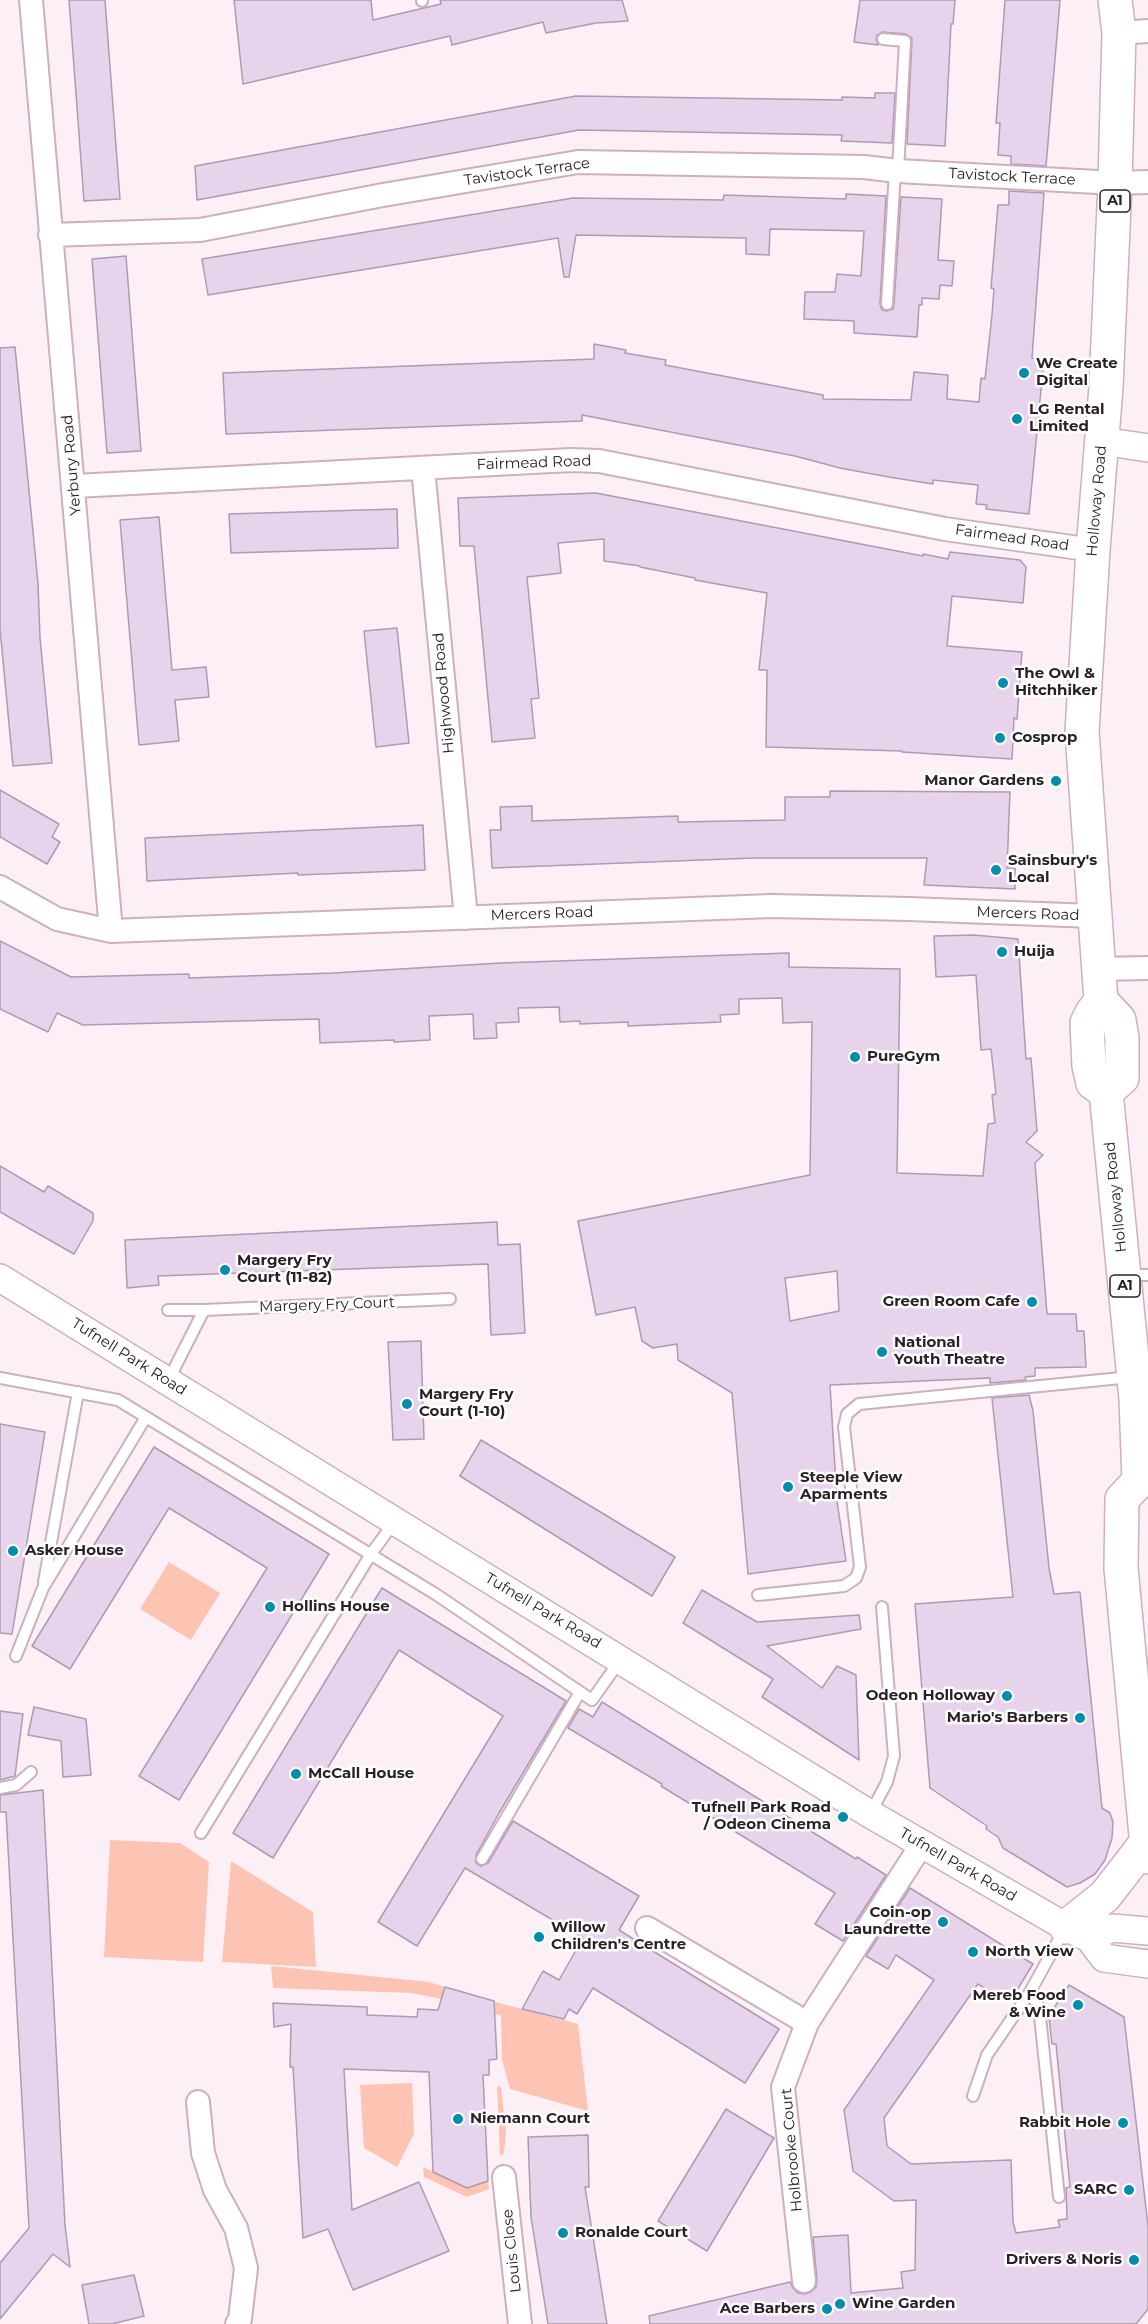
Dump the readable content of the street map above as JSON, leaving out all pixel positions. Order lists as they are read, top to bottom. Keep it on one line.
{"streets":{"highway":["A1","Holloway Road"],"street":["Tavistock Terrace","Fairmead Road","Yerbury Road","Highwood Road","Mercers Road","Tufnell Park Road","Holbrooke Court","Louis Close"],"lane":["Margery Fry Court"]},"crossings":[["Tavistock Terrace","Yerbury Road"],["Tavistock Terrace","Holloway Road"],["Fairmead Road","Yerbury Road"],["Fairmead Road","Holloway Road"],["Fairmead Road","Highwood Road"],["Yerbury Road","Mercers Road"],["Holloway Road","Mercers Road"],["Highwood Road","Mercers Road"],["Tufnell Park Road","Holbrooke Court"]],"places":["We Create Digital","LG Rental Limited","The Owl & Hitchhiker","Cosprop","Manor Gardens","Sainsbury's Local","Huija","PureGym","Margery Fry Court (11-82)","Green Room Cafe","National Youth Theatre","Margery Fry Court (1-10)","Steeple View Aparments","Asker House","Hollins House","Odeon Holloway","Mario's Barbers","McCall House","Tufnell Park Road / Odeon Cinema","Coin-op Laundrette","Willow Children's Centre","North View","Mereb Food & Wine","Niemann Court","Rabbit Hole","SARC","Ronalde Court","Drivers & Noris","Wine Garden","Ace Barbers"]}
